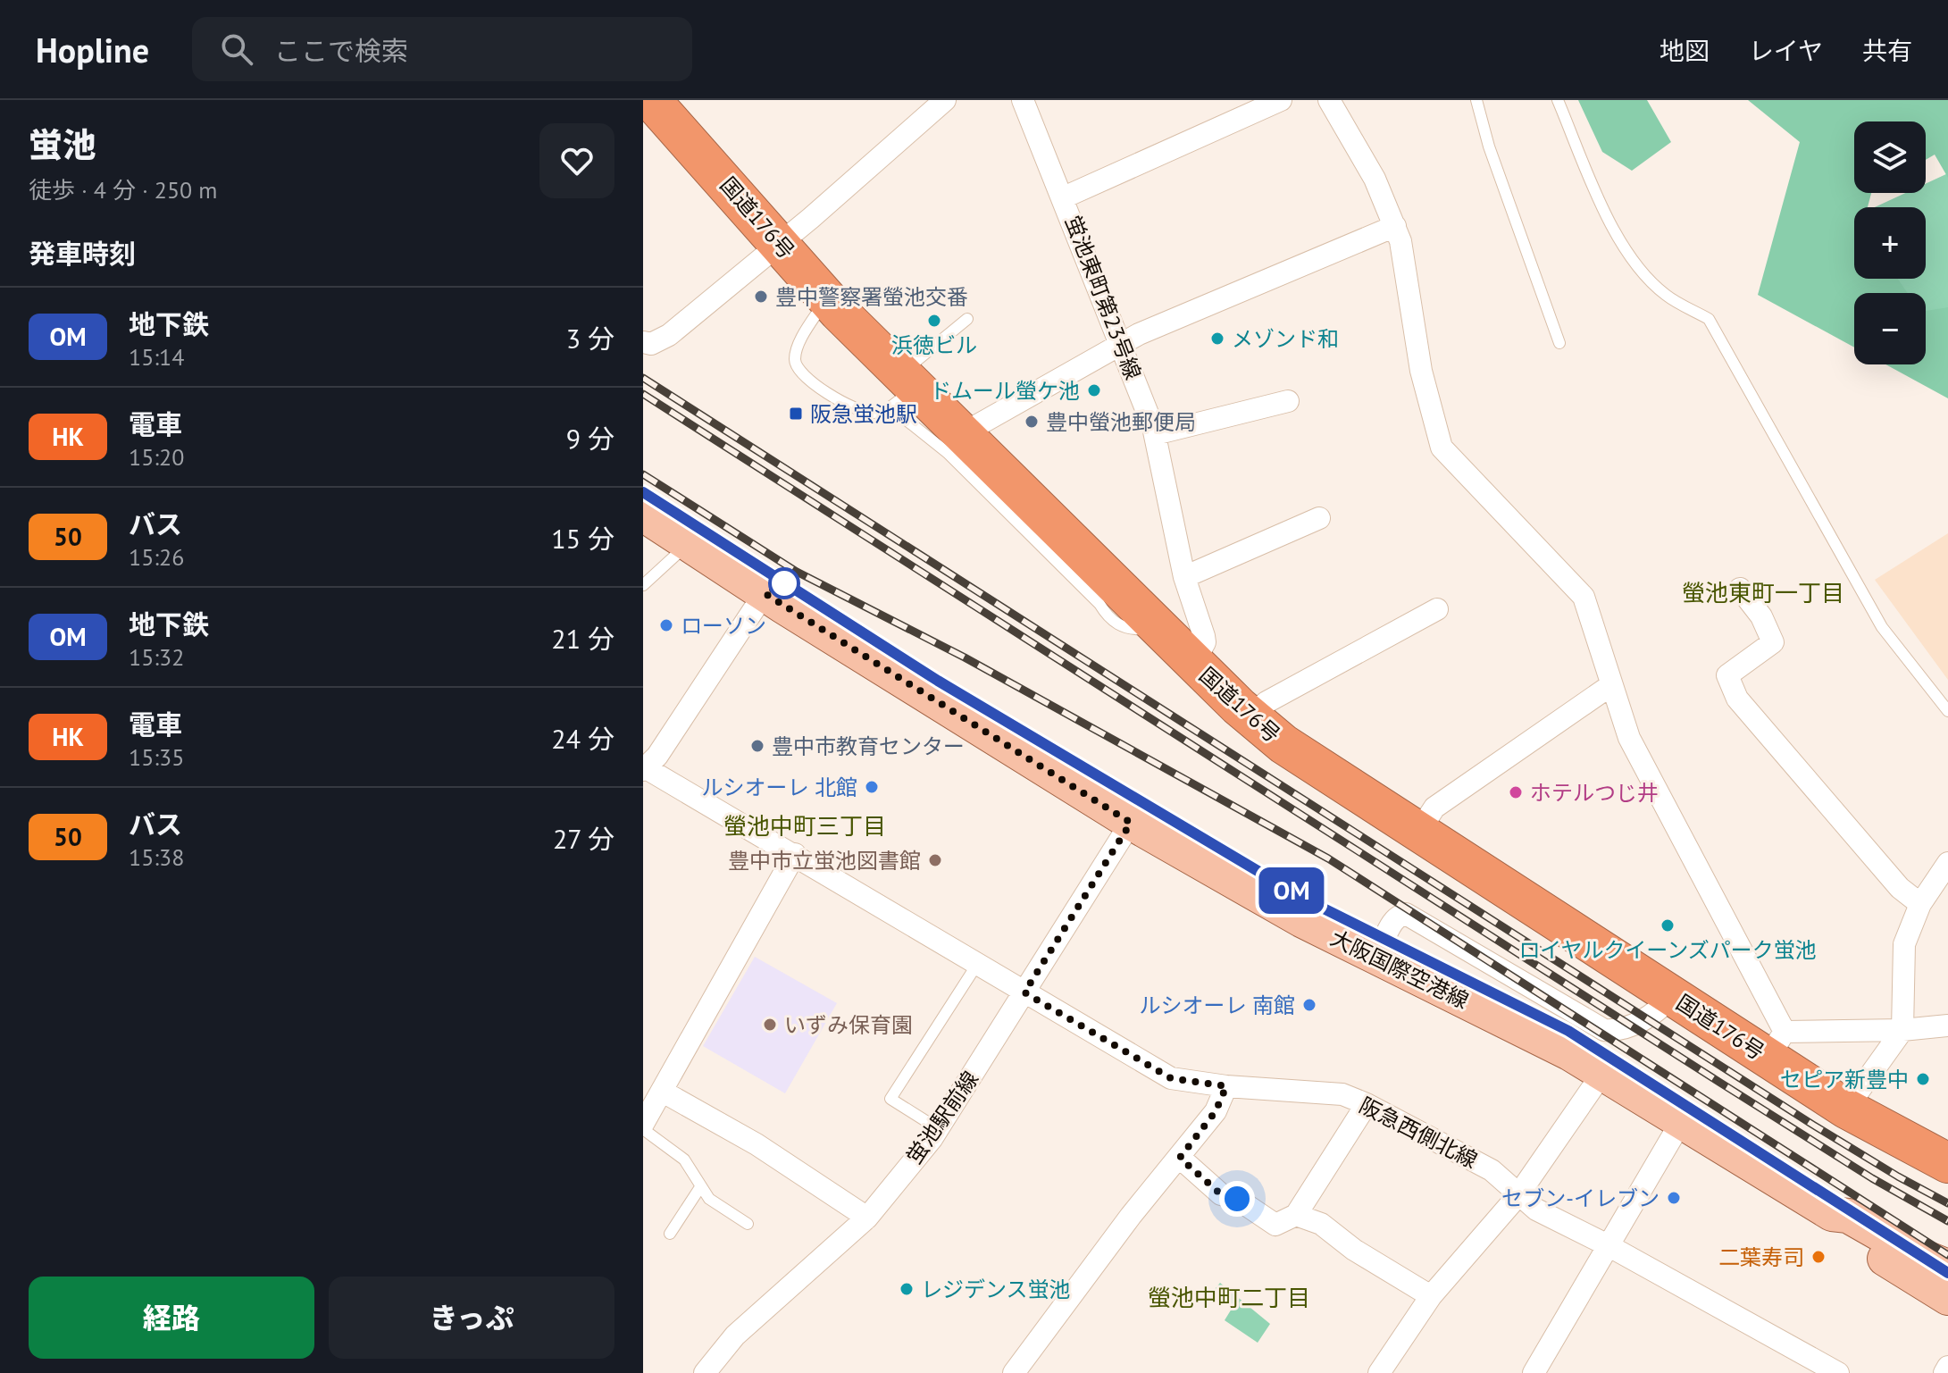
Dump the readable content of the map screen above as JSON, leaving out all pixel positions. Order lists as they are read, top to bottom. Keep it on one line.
{"streets":{"highway":["国道176号"],"main road":["大阪国際空港線"],"street":["蛍池東町第23号線","蛍池駅前線","阪急西側北線"]},"crossings":[["国道176号","蛍池東町第23号線"],["大阪国際空港線","蛍池駅前線"],["蛍池駅前線","阪急西側北線"]],"districts":["螢池東町一丁目","螢池中町三丁目","螢池中町二丁目"],"places":{"other":["豊中警察署螢池交番","浜徳ビル","メゾンド和","ドムール螢ケ池","豊中螢池郵便局","ローソン","豊中市教育センター","ルシオーレ 北館","ホテルつじ井","豊中市立蛍池図書館","ロイヤルクイーンズパーク蛍池","ルシオーレ 南館","いずみ保育園","セピア新豊中","セブン-イレブン","二葉寿司","レジデンス蛍池"],"transit":["阪急蛍池駅"]},"lines":["metro line OM"],"page":{"header":"Hopline","search":"ここで検索","nav":["地図","レイヤ","共有"],"heading":[["蛍池","徒歩 · 4 分 · 250 m"],"発車時刻"],"on_map":"OM","map_buttons":["+","−"],"list":[{"mark":"OM","name":"地下鉄","note":"15:14","value":"3 分"},{"mark":"HK","name":"電車","note":"15:20","value":"9 分"},{"mark":"50","name":"バス","note":"15:26","value":"15 分"},{"mark":"OM","name":"地下鉄","note":"15:32","value":"21 分"},{"mark":"HK","name":"電車","note":"15:35","value":"24 分"},{"mark":"50","name":"バス","note":"15:38","value":"27 分"}],"buttons":["経路","きっぷ"]}}
